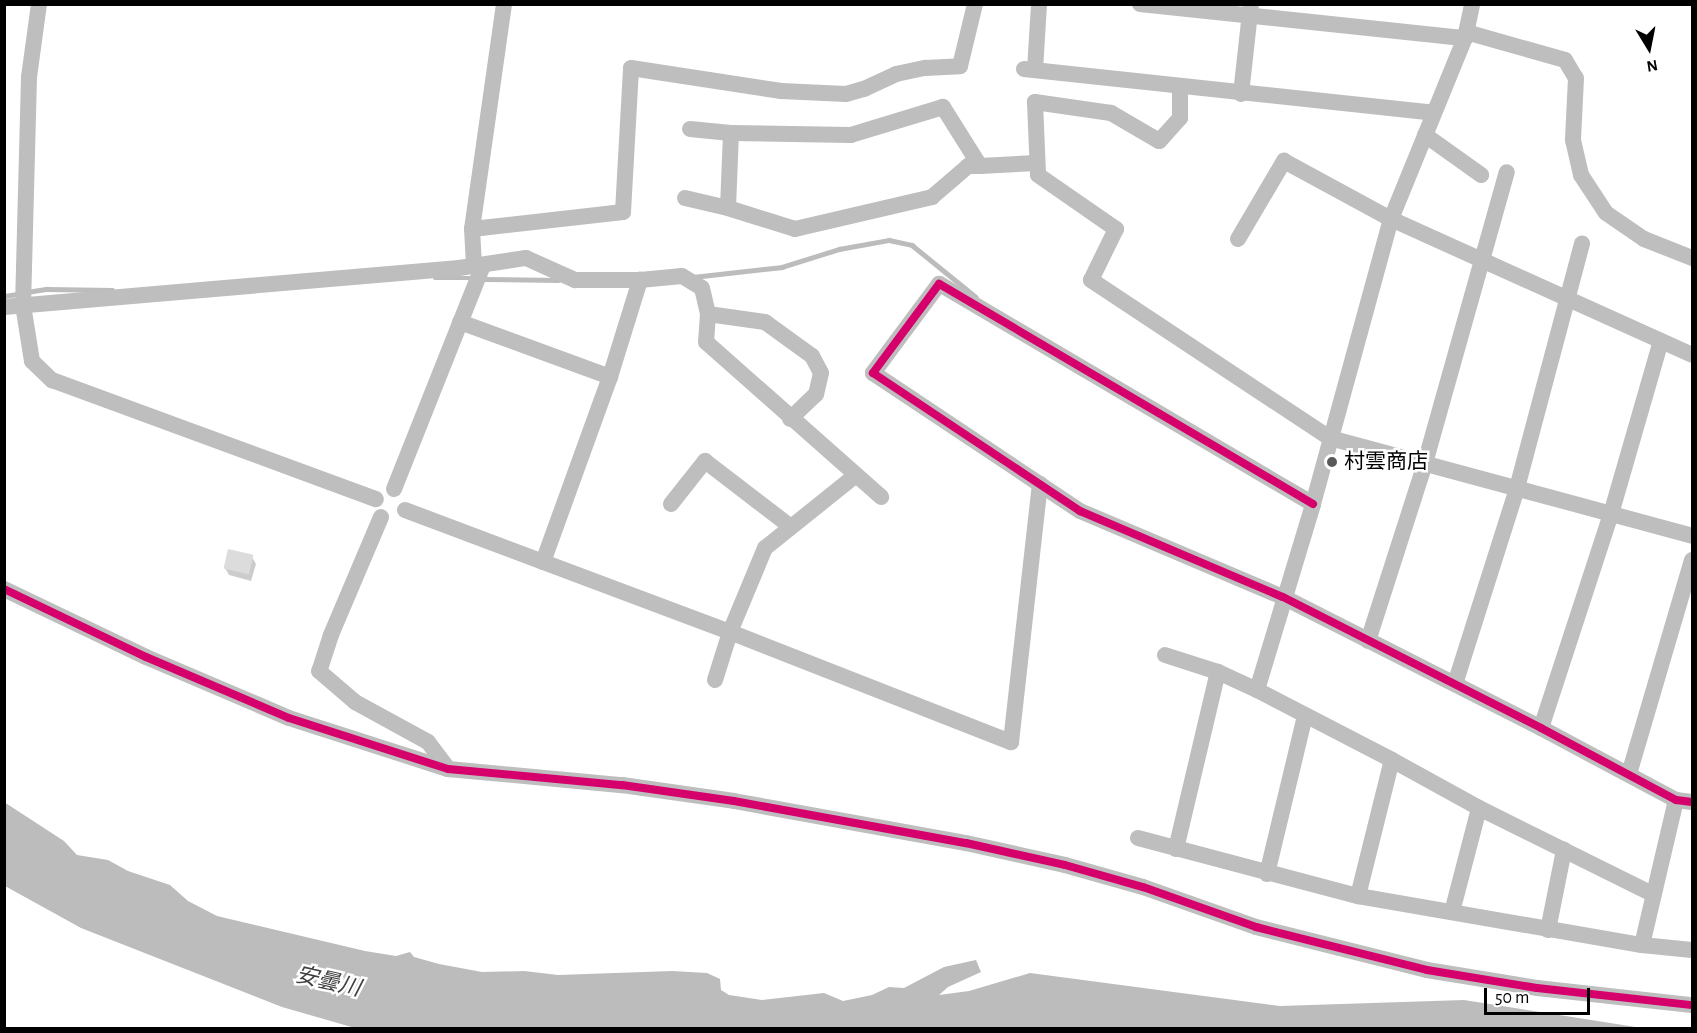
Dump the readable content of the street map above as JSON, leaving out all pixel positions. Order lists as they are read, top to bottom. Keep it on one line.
{"water":["安曇川"],"places":["村雲商店"],"scale_bar":"50 m","north":"bottom"}
